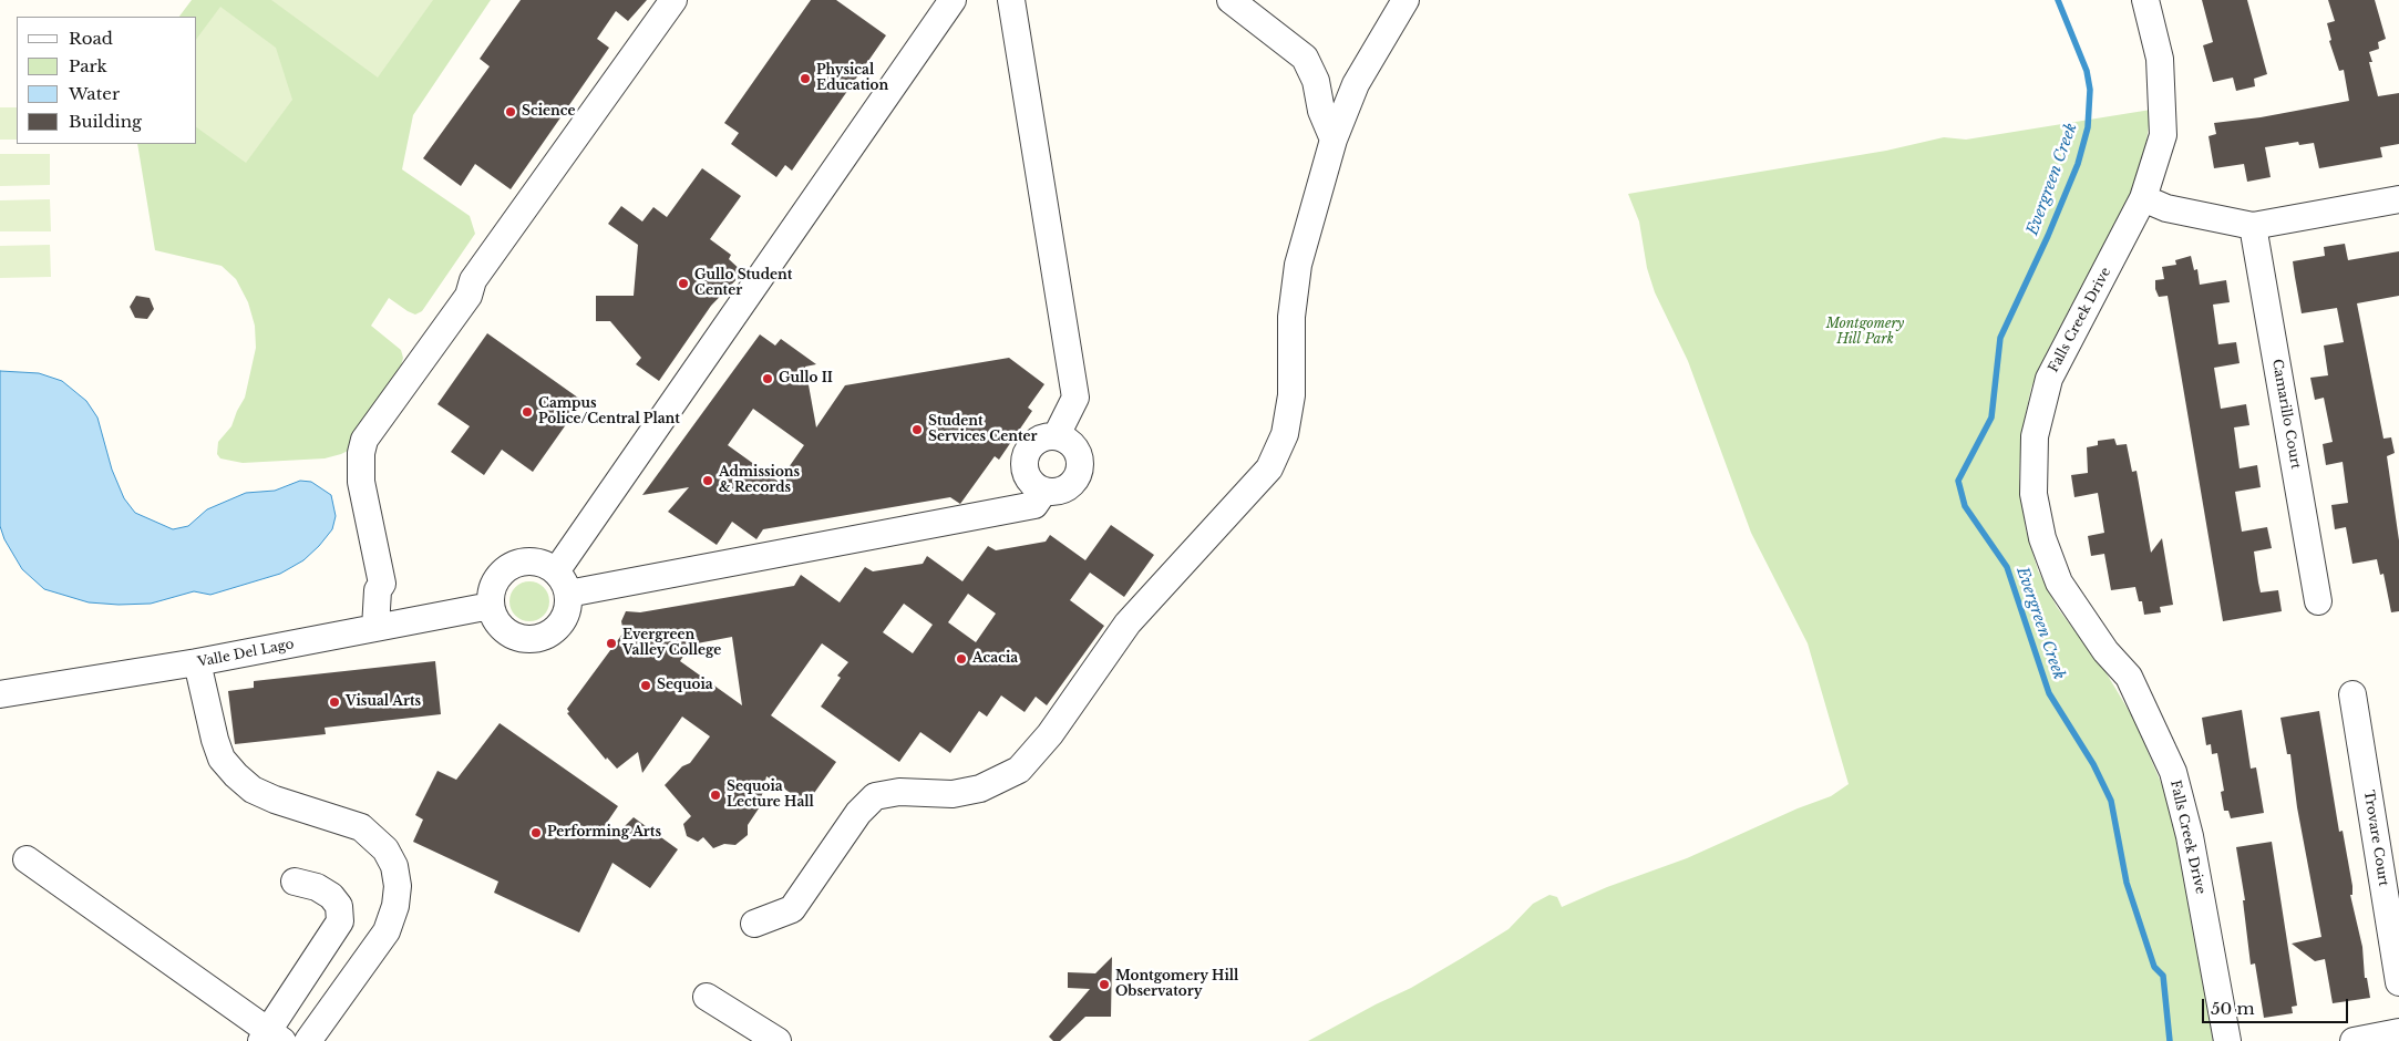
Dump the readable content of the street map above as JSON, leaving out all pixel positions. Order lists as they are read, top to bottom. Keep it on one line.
{"streets":{"street":["Falls Creek Drive","Camarillo Court","Valle Del Lago","Trovare Court"]},"water":["Evergreen Creek"],"parks":["Montgomery Hill Park"],"places":["Physical Education","Science","Gullo Student Center","Gullo II","Campus Police/Central Plant","Student Services Center","Admissions & Records","Evergreen Valley College","Acacia","Sequoia","Visual Arts","Sequoia Lecture Hall","Performing Arts","Montgomery Hill Observatory"],"legend":["Road","Park","Water","Building"],"scale_bar":"50 m"}
